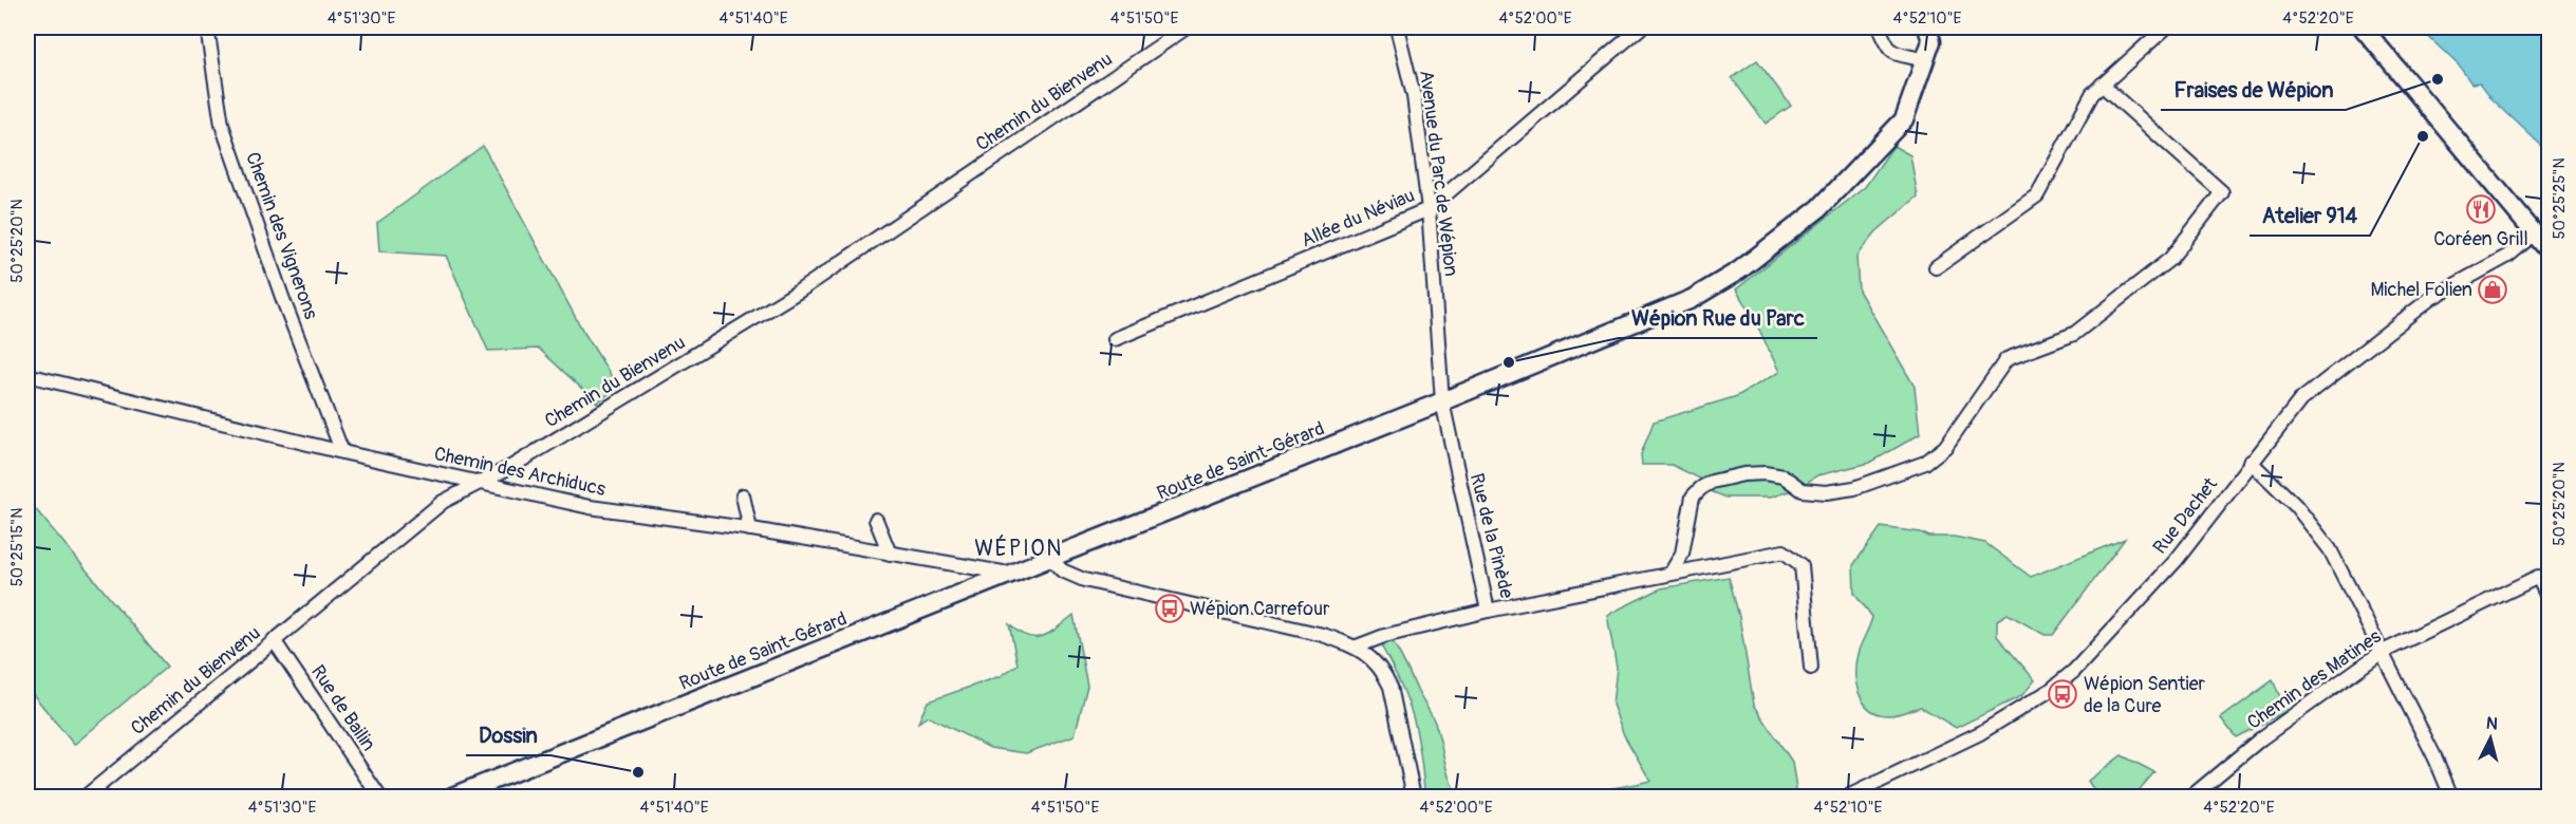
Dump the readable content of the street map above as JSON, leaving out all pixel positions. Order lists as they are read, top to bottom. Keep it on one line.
{"streets":{"main road":["Route de Saint-Gérard"],"street":["Chemin du Bienvenu","Avenue du Parc de Wépion","Allée du Néviau","Chemin des Vignerons","Chemin des Archiducs","Rue Dachet","Rue de la Pinède","Chemin des Matines","Rue de Bailin"]},"crossings":[["Chemin du Bienvenu","Chemin des Archiducs"],["Chemin du Bienvenu","Rue de Bailin"],["Avenue du Parc de Wépion","Allée du Néviau"],["Avenue du Parc de Wépion","Route de Saint-Gérard"],["Avenue du Parc de Wépion","Rue de la Pinède"],["Chemin des Vignerons","Chemin des Archiducs"],["Route de Saint-Gérard","Chemin des Archiducs"],["Route de Saint-Gérard","Rue de la Pinède"]],"districts":["WÉPION"],"places":{"other":["Fraises de Wépion","Atelier 914","Wépion Rue du Parc","Dossin"],"restaurant":["Coréen Grill"],"shop":["Michel Folien"],"bus stop":["Wépion Carrefour","Wépion Sentier de la Cure"]},"north":"top","coordinates":["4°51'30\"E","4°51'40\"E","4°51'50\"E","4°52'00\"E","4°52'10\"E","4°52'20\"E","50°25'25\"N","50°25'20\"N","50°25'15\"N"]}
